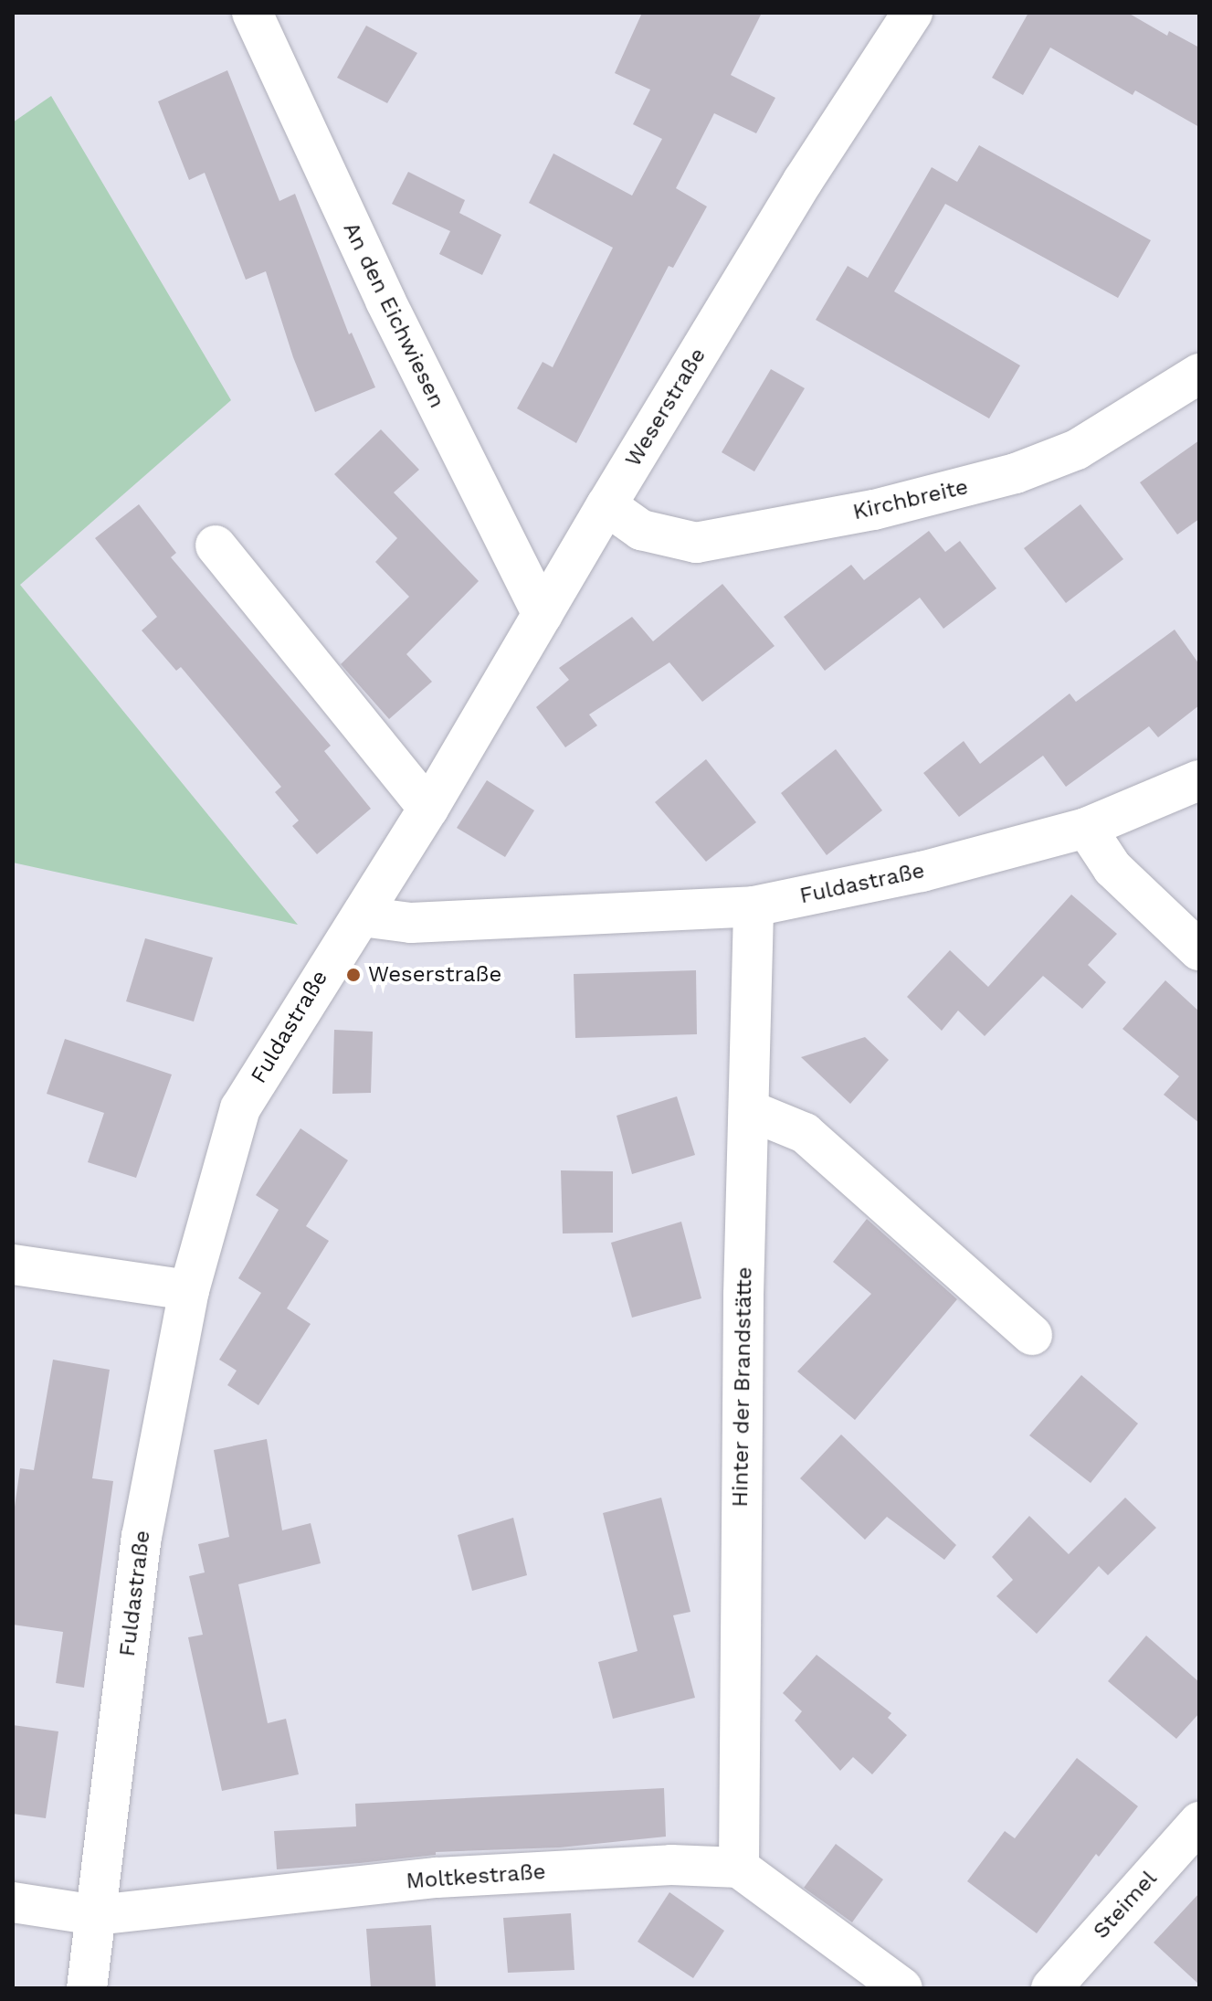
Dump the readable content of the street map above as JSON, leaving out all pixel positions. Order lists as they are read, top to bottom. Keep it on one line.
{"streets":{"street":["An den Eichwiesen","Weserstraße","Kirchbreite","Fuldastraße","Hinter der Brandstätte","Moltkestraße","Steimel"]},"crossings":[["An den Eichwiesen","Weserstraße"],["Weserstraße","Kirchbreite"],["Weserstraße","Fuldastraße"],["Fuldastraße","Hinter der Brandstätte"],["Fuldastraße","Moltkestraße"],["Hinter der Brandstätte","Moltkestraße"]],"places":["Weserstraße"]}
